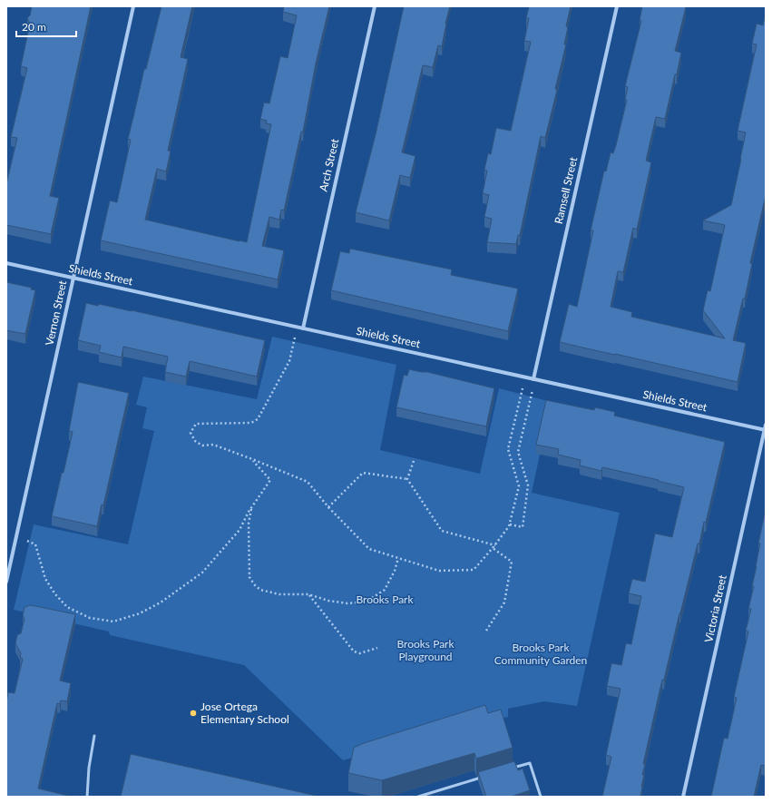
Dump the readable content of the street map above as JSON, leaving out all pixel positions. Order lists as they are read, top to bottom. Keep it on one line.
{"streets":{"street":["Arch Street","Ramsell Street","Shields Street","Vernon Street","Victoria Street"]},"crossings":[["Arch Street","Shields Street"],["Ramsell Street","Shields Street"],["Shields Street","Vernon Street"],["Shields Street","Victoria Street"]],"parks":["Brooks Park","Brooks Park Playground","Brooks Park Community Garden"],"places":["Jose Ortega Elementary School"],"scale_bar":"20 m"}
